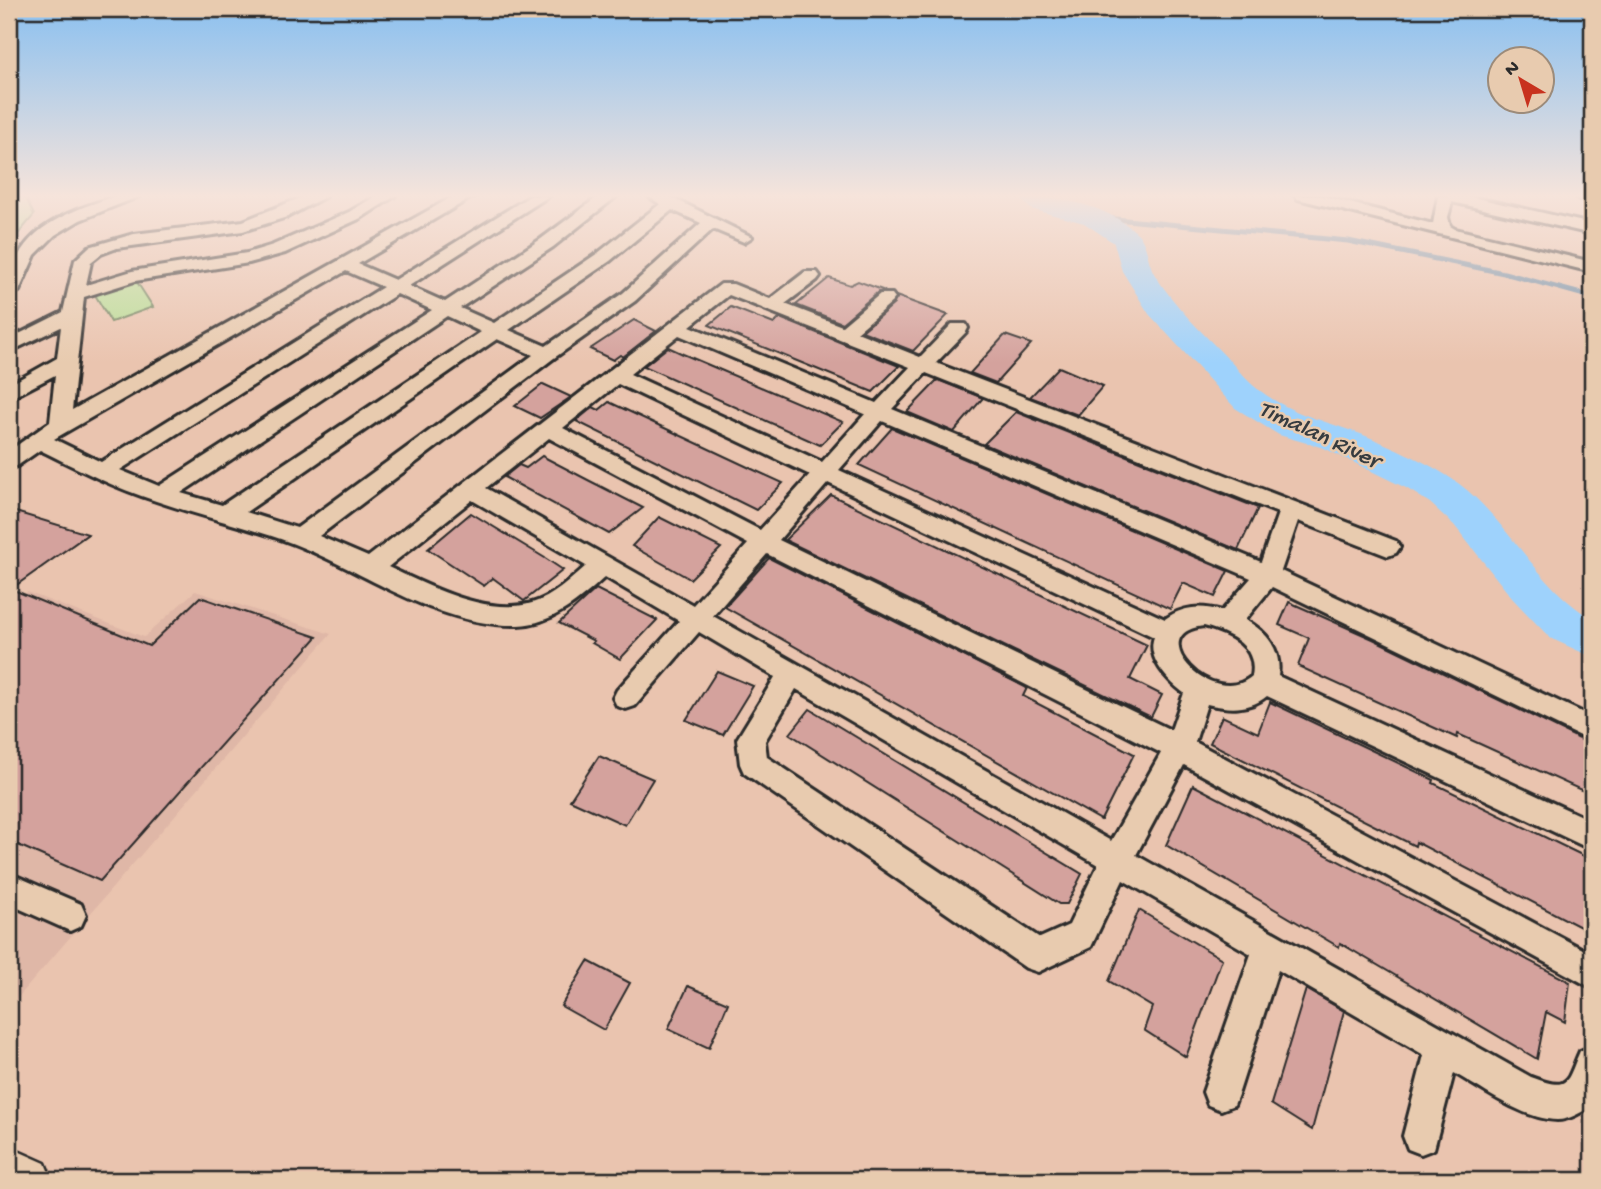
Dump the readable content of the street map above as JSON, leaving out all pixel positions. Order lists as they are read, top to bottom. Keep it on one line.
{"water":["Timalan River"],"north":"top left"}
